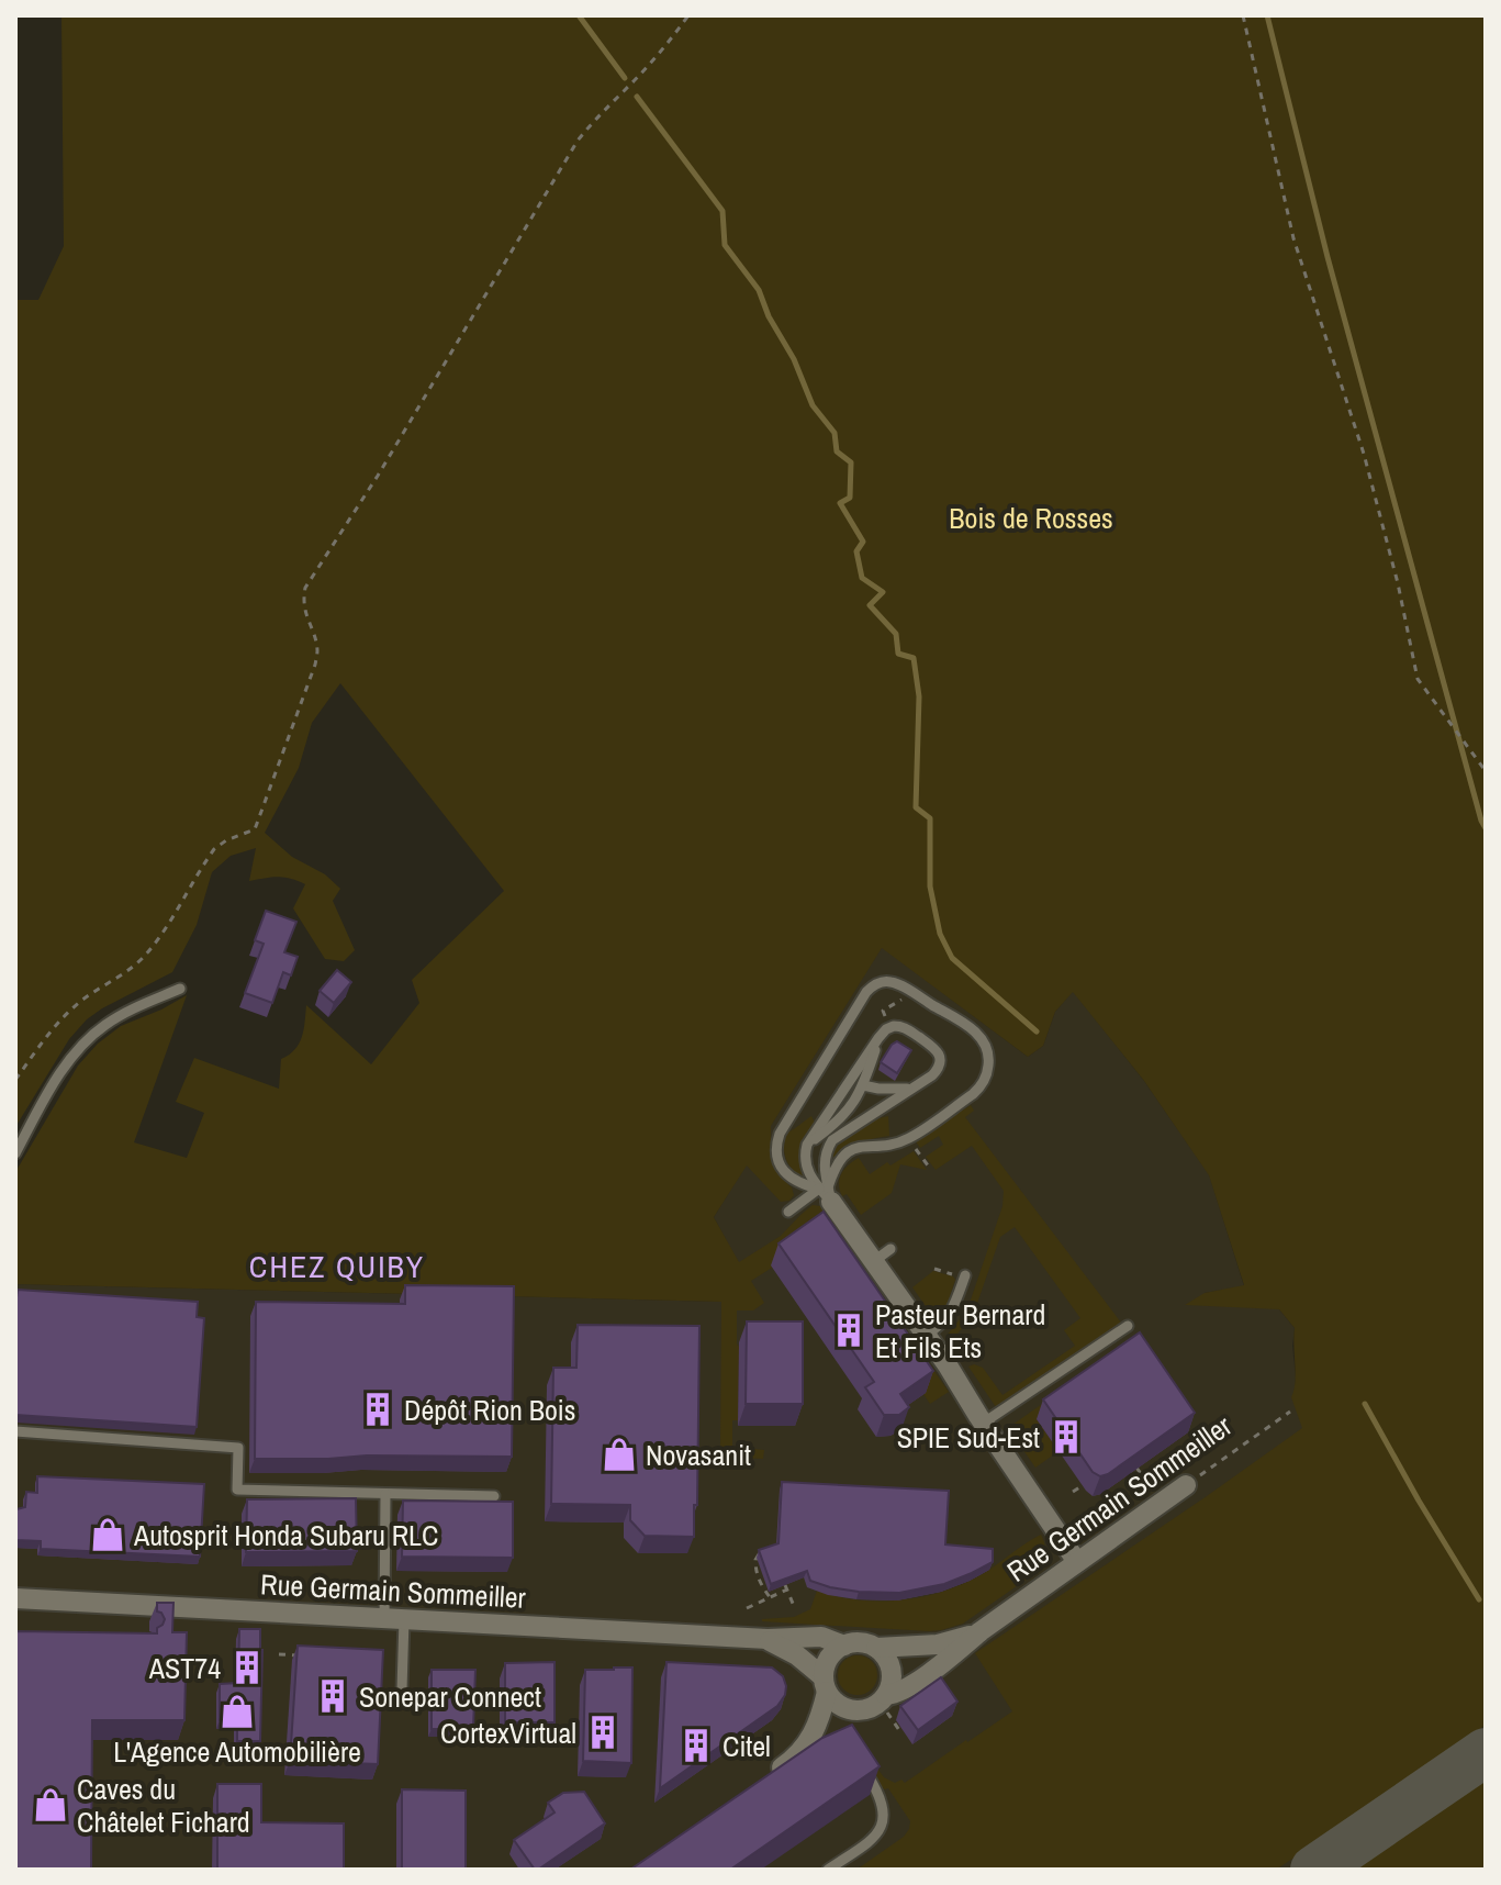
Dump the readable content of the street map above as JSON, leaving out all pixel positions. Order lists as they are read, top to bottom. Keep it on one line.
{"streets":{"street":["Rue Germain Sommeiller"]},"districts":["CHEZ QUIBY"],"parks":["Bois de Rosses"],"places":{"building":["Pasteur Bernard Et Fils Ets","Dépôt Rion Bois","SPIE Sud-Est","AST74","Sonepar Connect","CortexVirtual","Citel"],"shop":["Novasanit","Autosprit Honda Subaru RLC","L'Agence Automobilière","Caves du Châtelet Fichard"]}}
